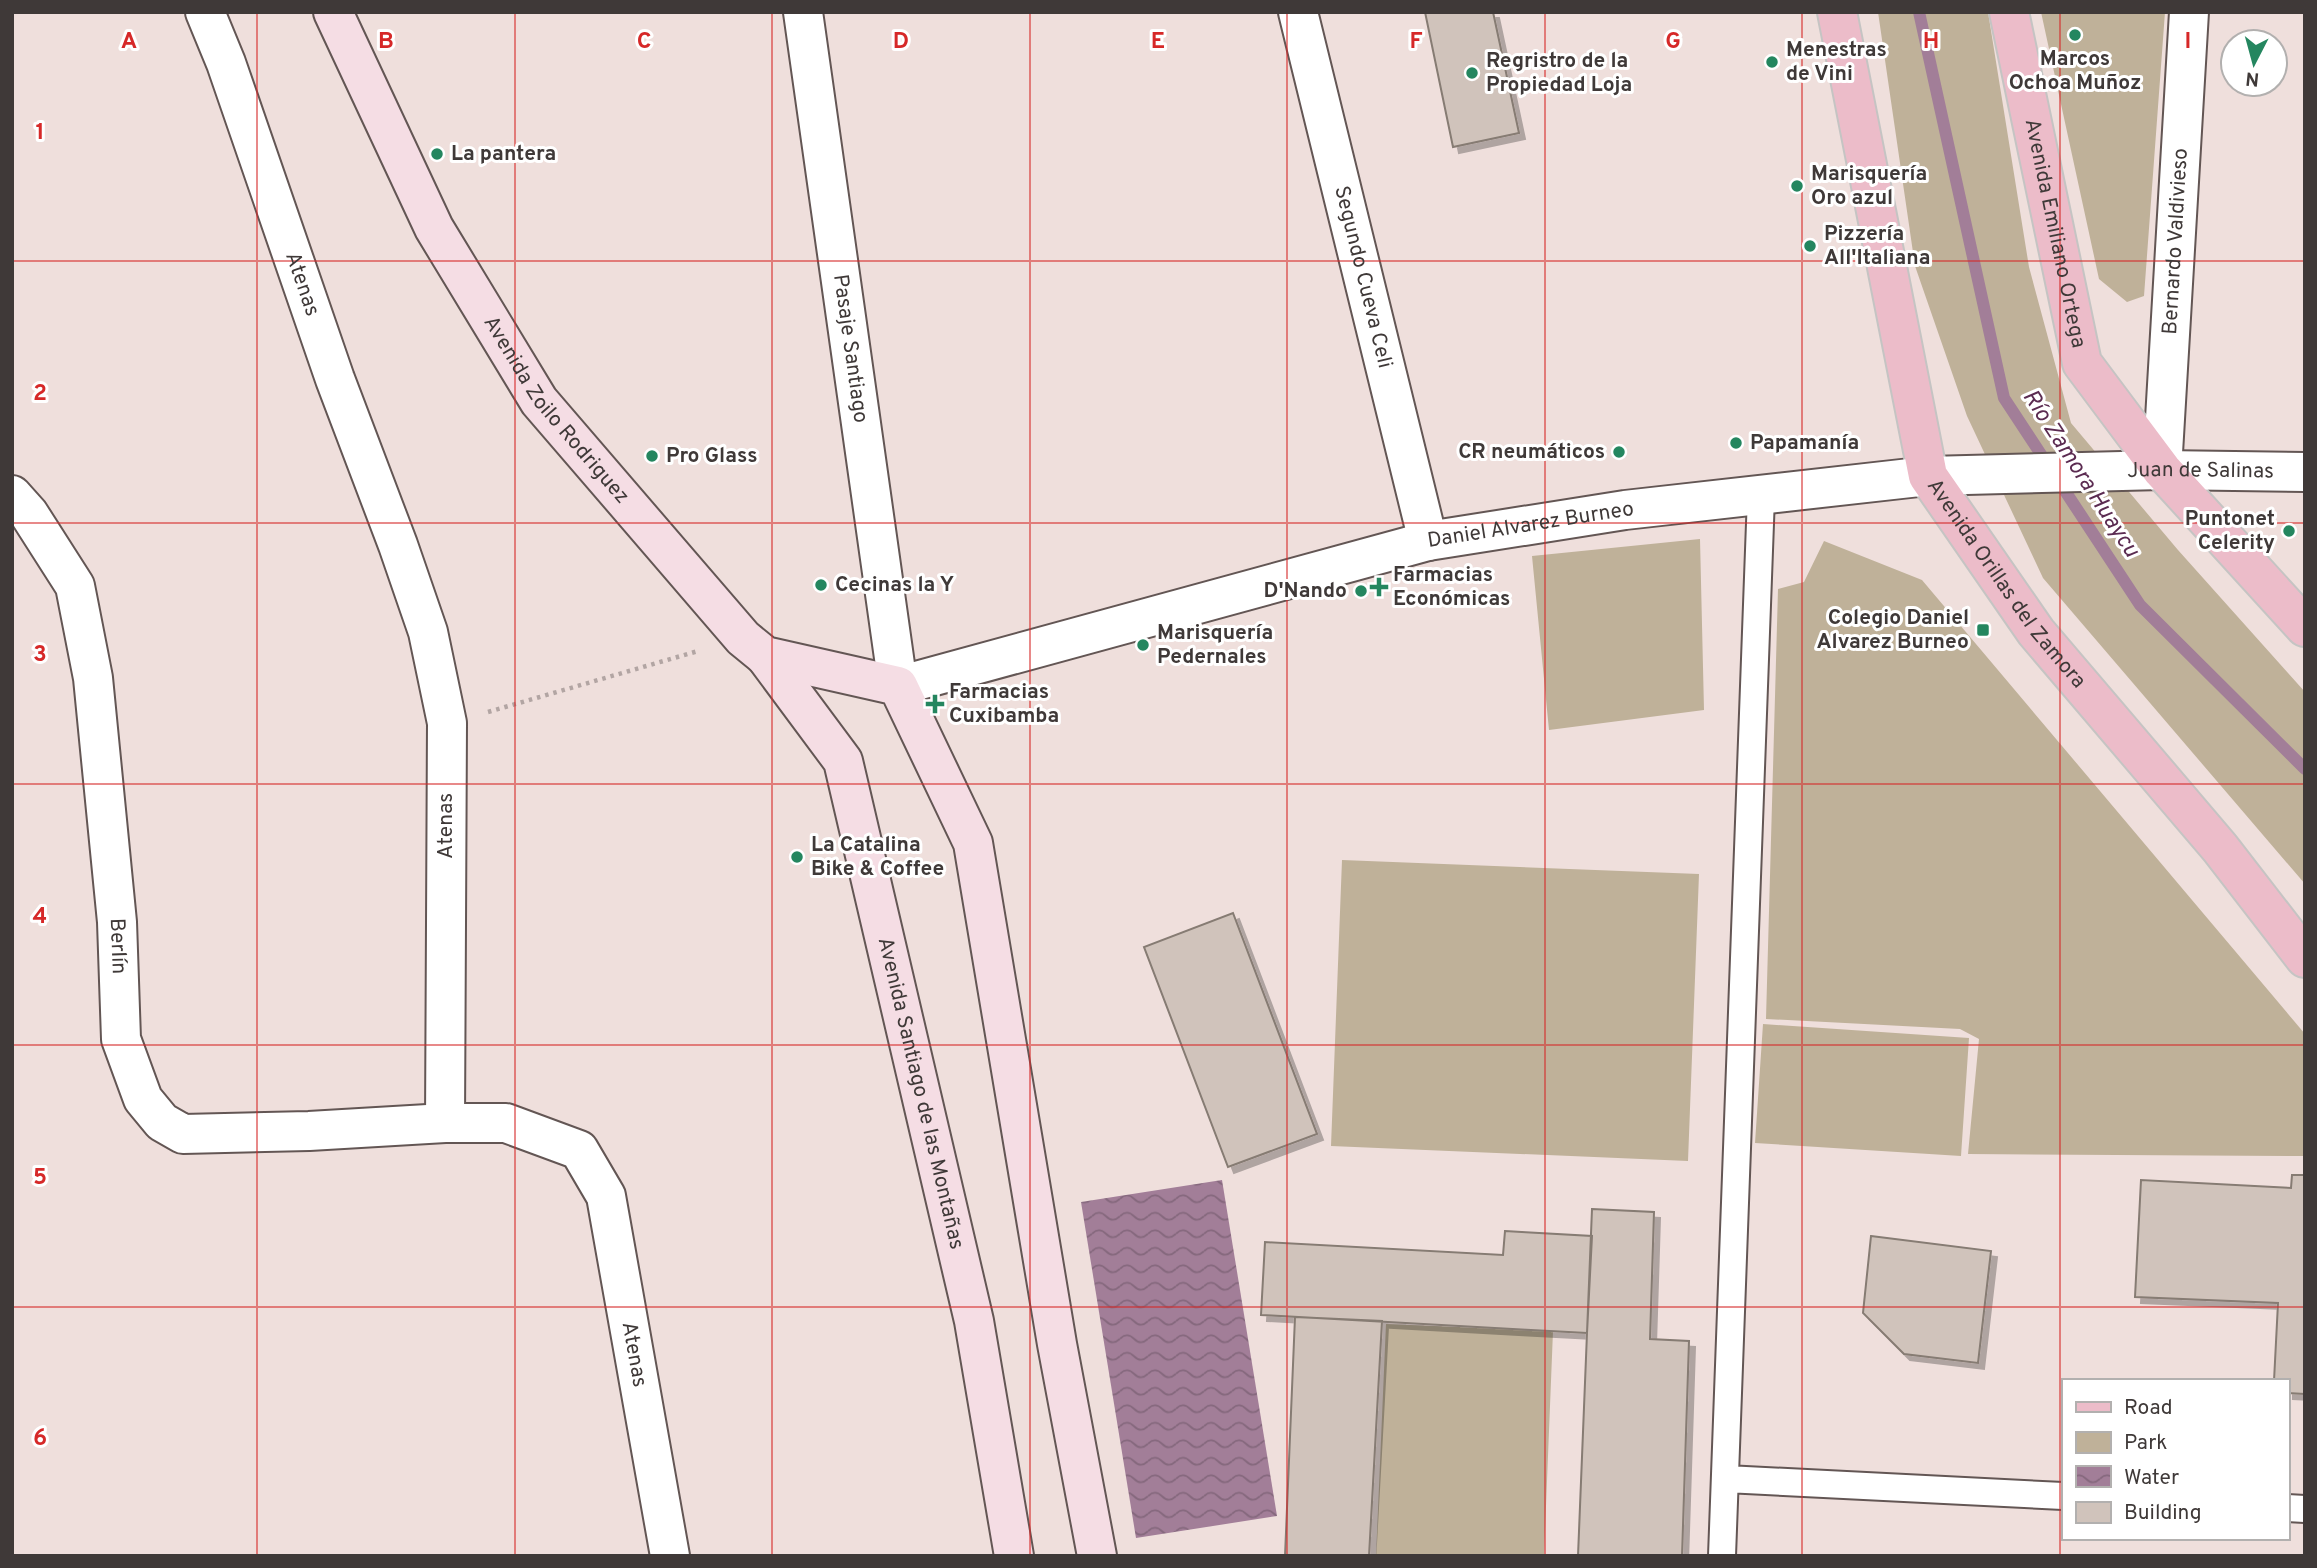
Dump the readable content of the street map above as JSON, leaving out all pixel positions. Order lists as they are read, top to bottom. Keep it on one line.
{"streets":{"main road":["Avenida Emiliano Ortega","Avenida Zoilo Rodriguez","Avenida Orillas del Zamora","Avenida Santiago de las Montañas"],"street":["Bernardo Valdivieso","Segundo Cueva Celi","Atenas","Pasaje Santiago","Juan de Salinas","Daniel Alvarez Burneo","Berlín"]},"crossings":[["Avenida Emiliano Ortega","Bernardo Valdivieso"],["Avenida Emiliano Ortega","Juan de Salinas"],["Bernardo Valdivieso","Juan de Salinas"],["Segundo Cueva Celi","Daniel Alvarez Burneo"],["Atenas","Berlín"],["Pasaje Santiago","Daniel Alvarez Burneo"],["Avenida Zoilo Rodriguez","Avenida Santiago de las Montañas"],["Juan de Salinas","Daniel Alvarez Burneo"],["Juan de Salinas","Avenida Orillas del Zamora"],["Daniel Alvarez Burneo","Avenida Orillas del Zamora"]],"water":["Río Zamora Huaycu"],"places":{"other":["Marcos Ochoa Muñoz","Menestras de Vini","Regristro de la Propiedad Loja","La pantera","Marisquería Oro azul","Pizzería All'Italiana","Papamanía","CR neumáticos","Pro Glass","Puntonet Celerity","Cecinas la Y","D'Nando","Marisquería Pedernales","La Catalina Bike & Coffee"],"health":["Farmacias Económicas","Farmacias Cuxibamba"],"transit":["Colegio Daniel Alvarez Burneo"]},"legend":["Road","Park","Water","Building"],"north":"bottom","grid":{"columns":["A","B","C","D","E","F","G","H","I"],"rows":["1","2","3","4","5","6"]}}
